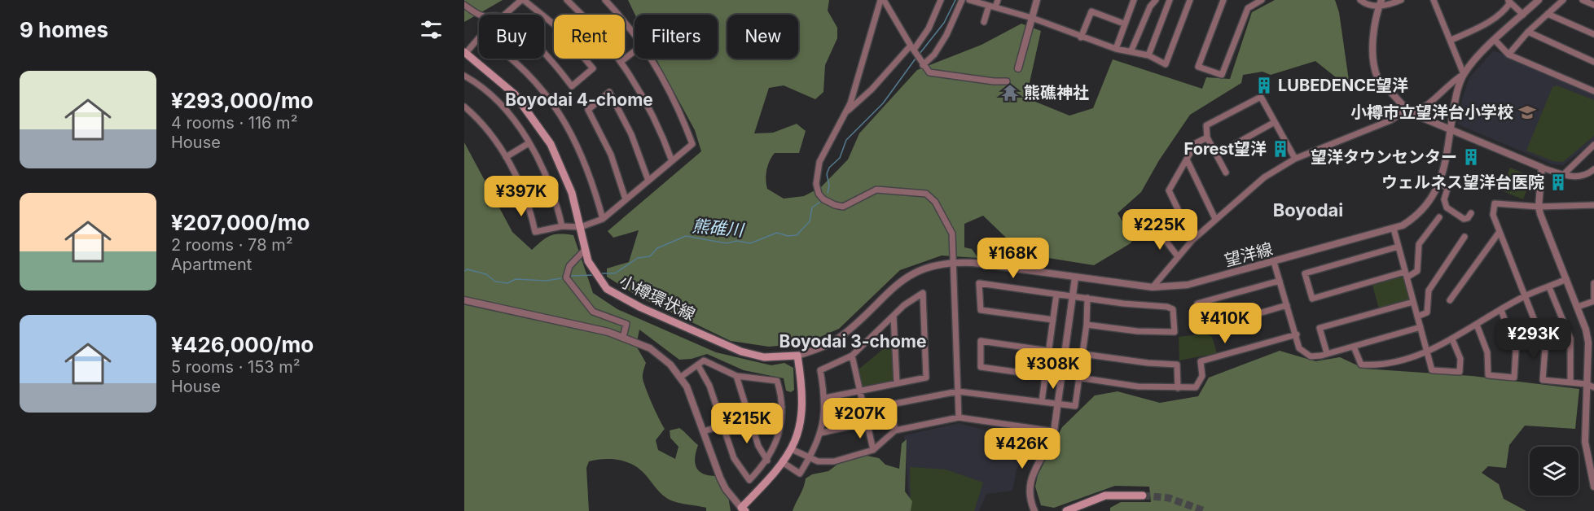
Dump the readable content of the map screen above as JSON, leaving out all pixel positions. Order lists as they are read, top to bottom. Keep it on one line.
{"streets":{"main road":["小樽環状線"],"street":["望洋線"]},"crossings":[["望洋線","小樽環状線"]],"districts":["Boyodai 4-chome","Boyodai","Boyodai 3-chome"],"water":["熊碓川"],"places":{"building":["LUBEDENCE望洋","Forest望洋","望洋タウンセンター","ウェルネス望洋台医院"],"temple":["熊礁神社"],"school or university":["小樽市立望洋台小学校"]},"page":{"heading":"9 homes","chip":["Buy","Rent","Filters","New"],"list":[{"name":"¥293,000/mo","note":"4 rooms · 116 m² · House"},{"name":"¥207,000/mo","note":"2 rooms · 78 m² · Apartment"},{"name":"¥426,000/mo","note":"5 rooms · 153 m² · House"}],"price":["¥397K","¥225K","¥168K","¥410K","¥293K","¥308K","¥207K","¥215K","¥426K"]}}
